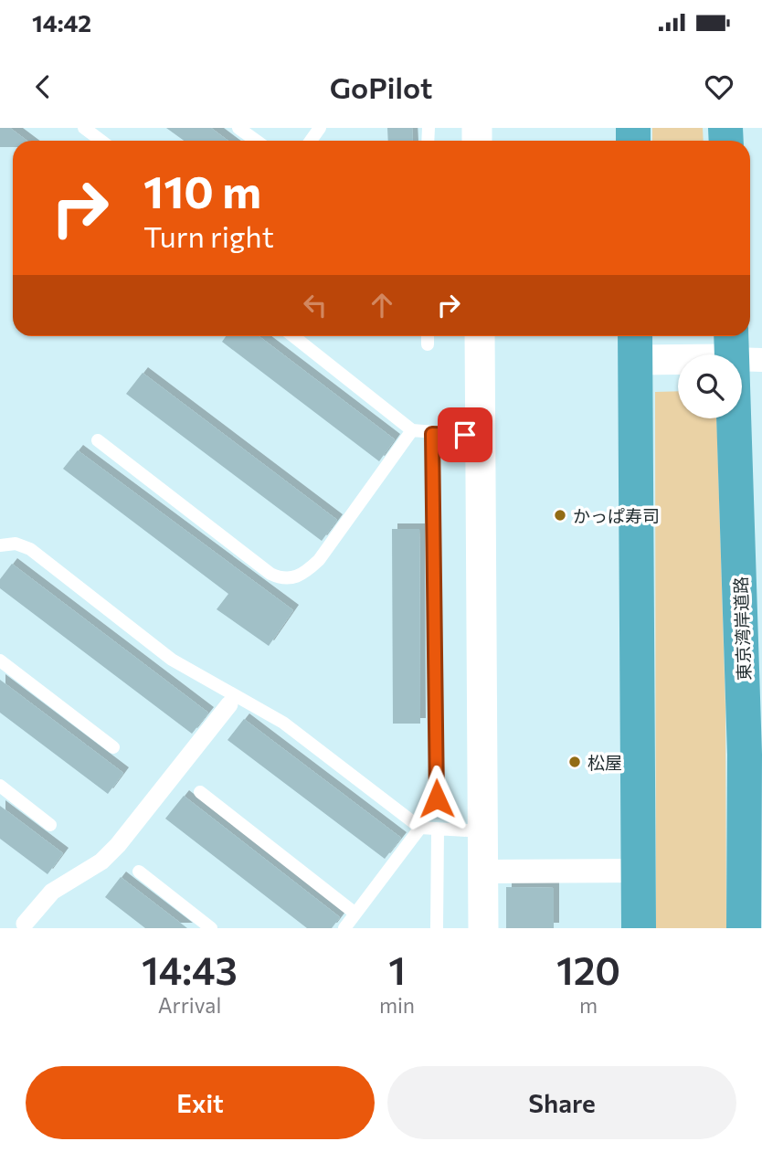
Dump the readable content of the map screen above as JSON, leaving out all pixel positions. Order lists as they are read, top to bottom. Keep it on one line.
{"streets":{"highway":["東京湾岸道路"]},"places":["かっぱ寿司","松屋"],"page":{"status":"14:42","header":"GoPilot","turn":["110 m","Turn right"],"eta":["14:43","Arrival","1","min","120","m"],"buttons":["Exit","Share"]}}
